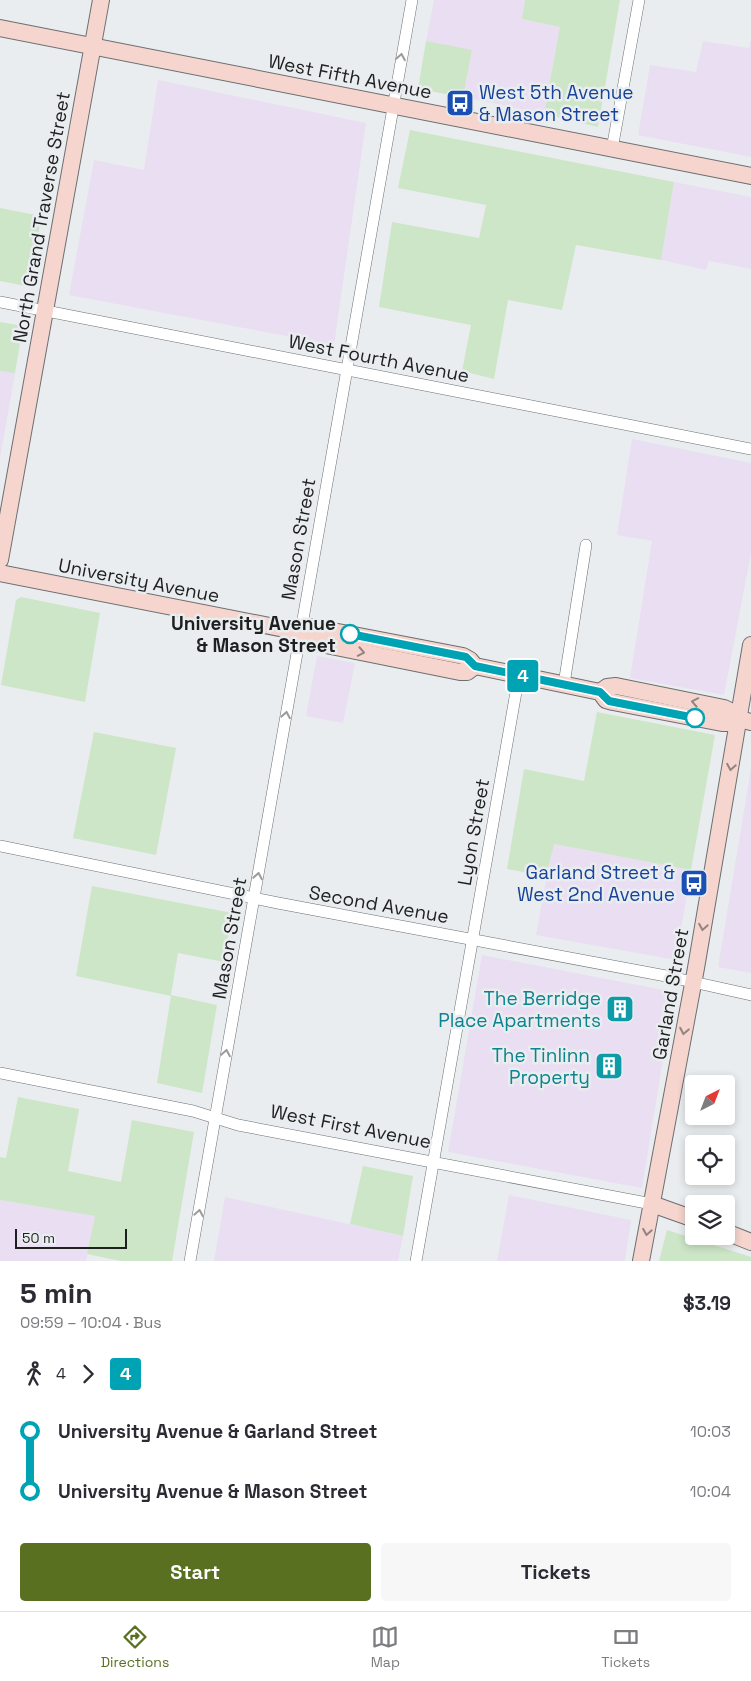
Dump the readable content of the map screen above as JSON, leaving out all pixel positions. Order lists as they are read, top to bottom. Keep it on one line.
{"streets":{"street":["West Fifth Avenue","North Grand Traverse Street","West Fourth Avenue","Mason Street","University Avenue","Lyon Street","Second Avenue","Garland Street","West First Avenue"]},"crossings":[["West Fifth Avenue","North Grand Traverse Street"],["West Fifth Avenue","Mason Street"],["North Grand Traverse Street","West Fourth Avenue"],["West Fourth Avenue","Mason Street"],["Mason Street","University Avenue"],["Mason Street","Second Avenue"],["Mason Street","West First Avenue"],["University Avenue","Lyon Street"],["University Avenue","Garland Street"],["Lyon Street","Second Avenue"],["Lyon Street","West First Avenue"],["Second Avenue","Garland Street"],["Garland Street","West First Avenue"]],"one_way":["Mason Street","Garland Street"],"places":{"bus stop":["West 5th Avenue & Mason Street","Garland Street & West 2nd Avenue"],"other":["University Avenue & Mason Street"],"building":["The Berridge Place Apartments","The Tinlinn Property"]},"lines":["bus line 4"],"scale_bar":"50 m","north":"top right","page":{"on_map":"4","scale":"50 m","heading":["5 min","09:59 – 10:04 · Bus","$3.19"],"legs":["4","4"],"list":[{"name":"University Avenue & Garland Street","value":"10:03"},{"name":"University Avenue & Mason Street","value":"10:04"}],"buttons":["Start","Tickets"],"tabs":["Directions","Map","Tickets"]}}
